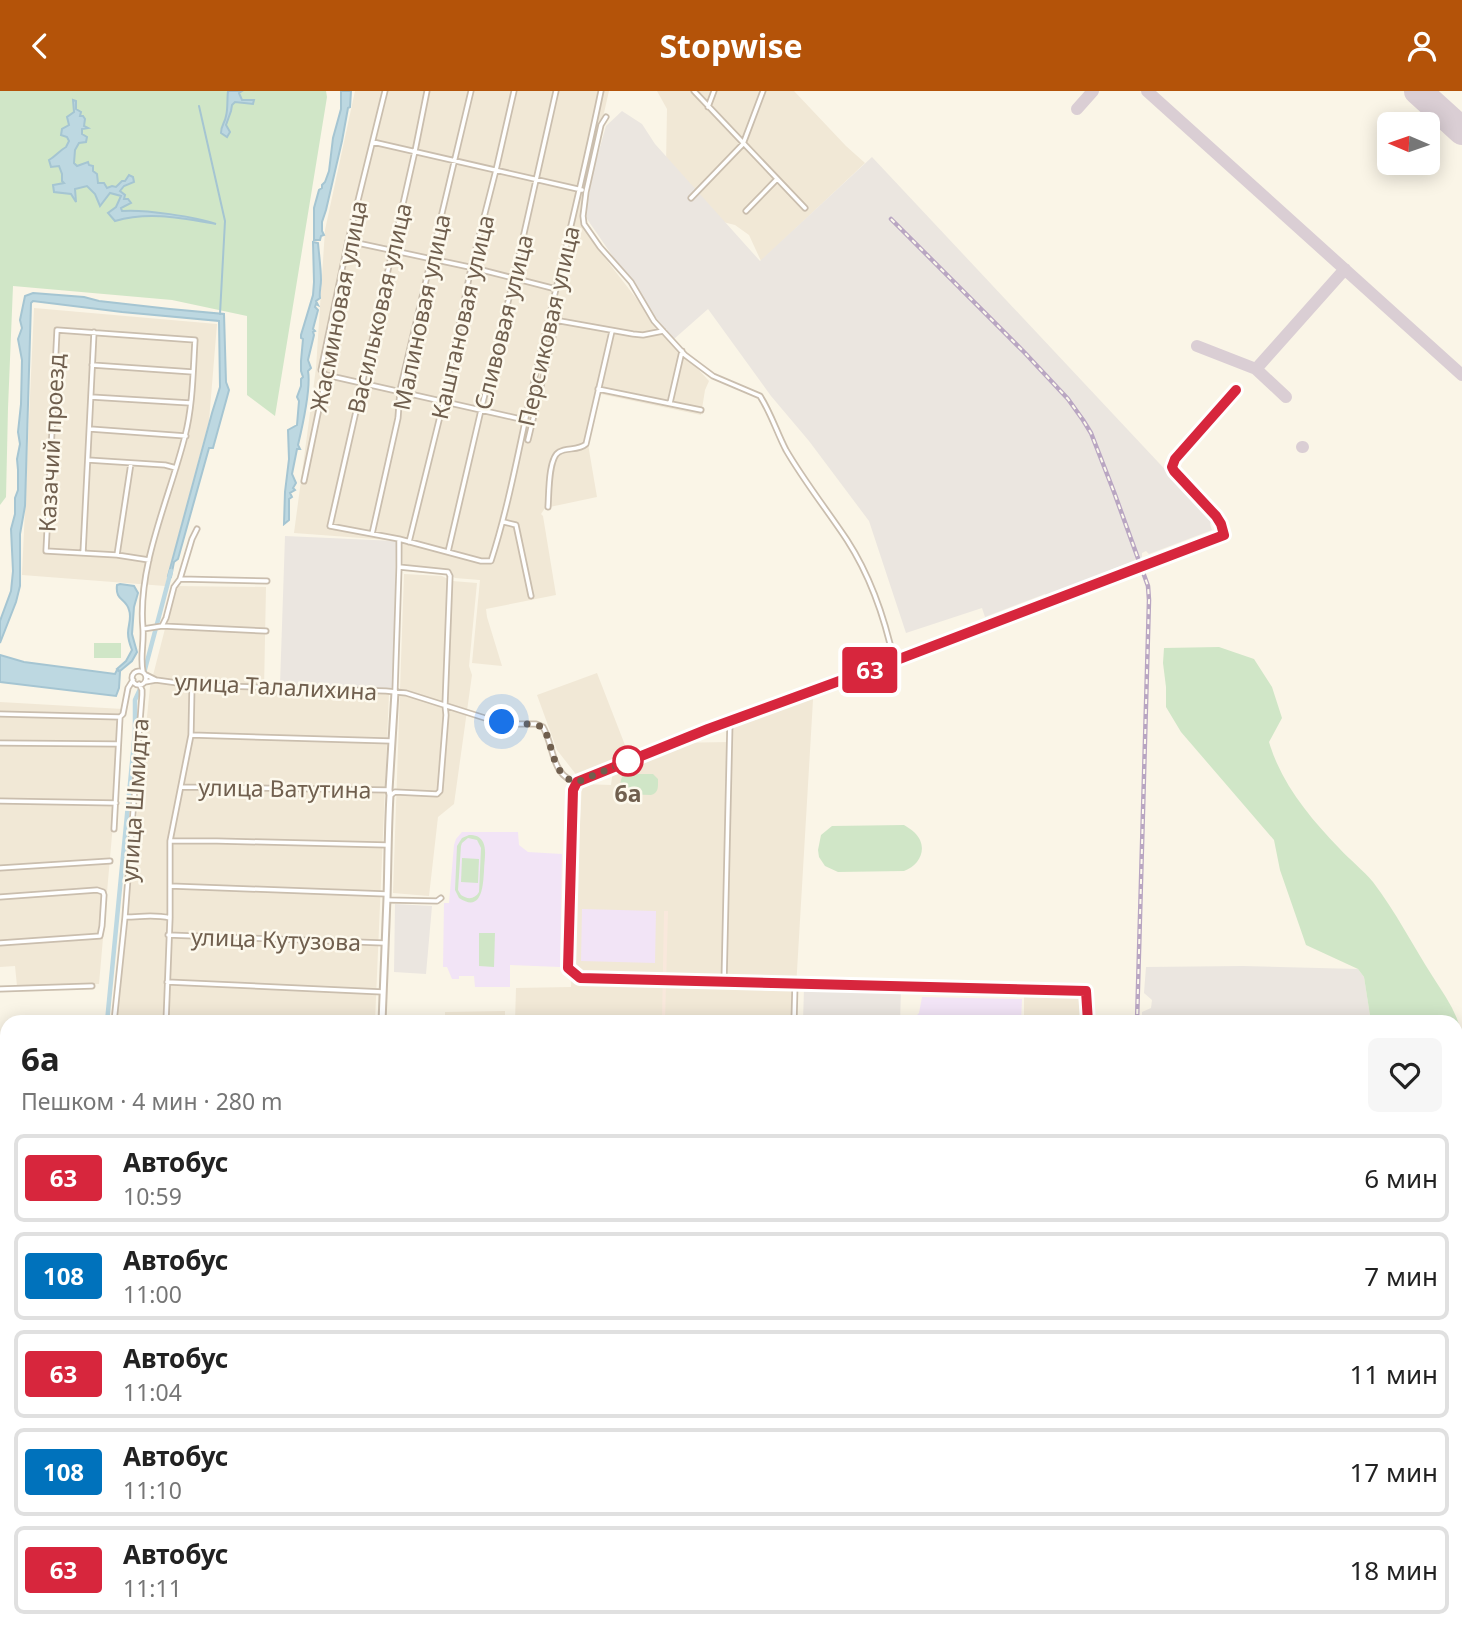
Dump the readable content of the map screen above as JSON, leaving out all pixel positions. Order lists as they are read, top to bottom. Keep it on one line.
{"streets":{"street":["Жасминовая улица","Васильковая улица","Малиновая улица","Каштановая улица","Сливовая улица","Персиковая улица","Казачий проезд","улица Талалихина","улица Ватутина","улица Шмидта","улица Кутузова"]},"crossings":[["Васильковая улица","Малиновая улица"],["Сливовая улица","Персиковая улица"],["улица Талалихина","улица Ватутина"],["улица Талалихина","улица Шмидта"],["улица Ватутина","улица Шмидта"],["улица Шмидта","улица Кутузова"]],"places":["6а"],"lines":["bus line 63"],"north":"left","page":{"header":"Stopwise","on_map":"63","heading":["6а","Пешком · 4 мин · 280 m"],"list":[{"mark":"63","name":"Автобус","note":"10:59","value":"6 мин"},{"mark":"108","name":"Автобус","note":"11:00","value":"7 мин"},{"mark":"63","name":"Автобус","note":"11:04","value":"11 мин"},{"mark":"108","name":"Автобус","note":"11:10","value":"17 мин"},{"mark":"63","name":"Автобус","note":"11:11","value":"18 мин"}]}}
